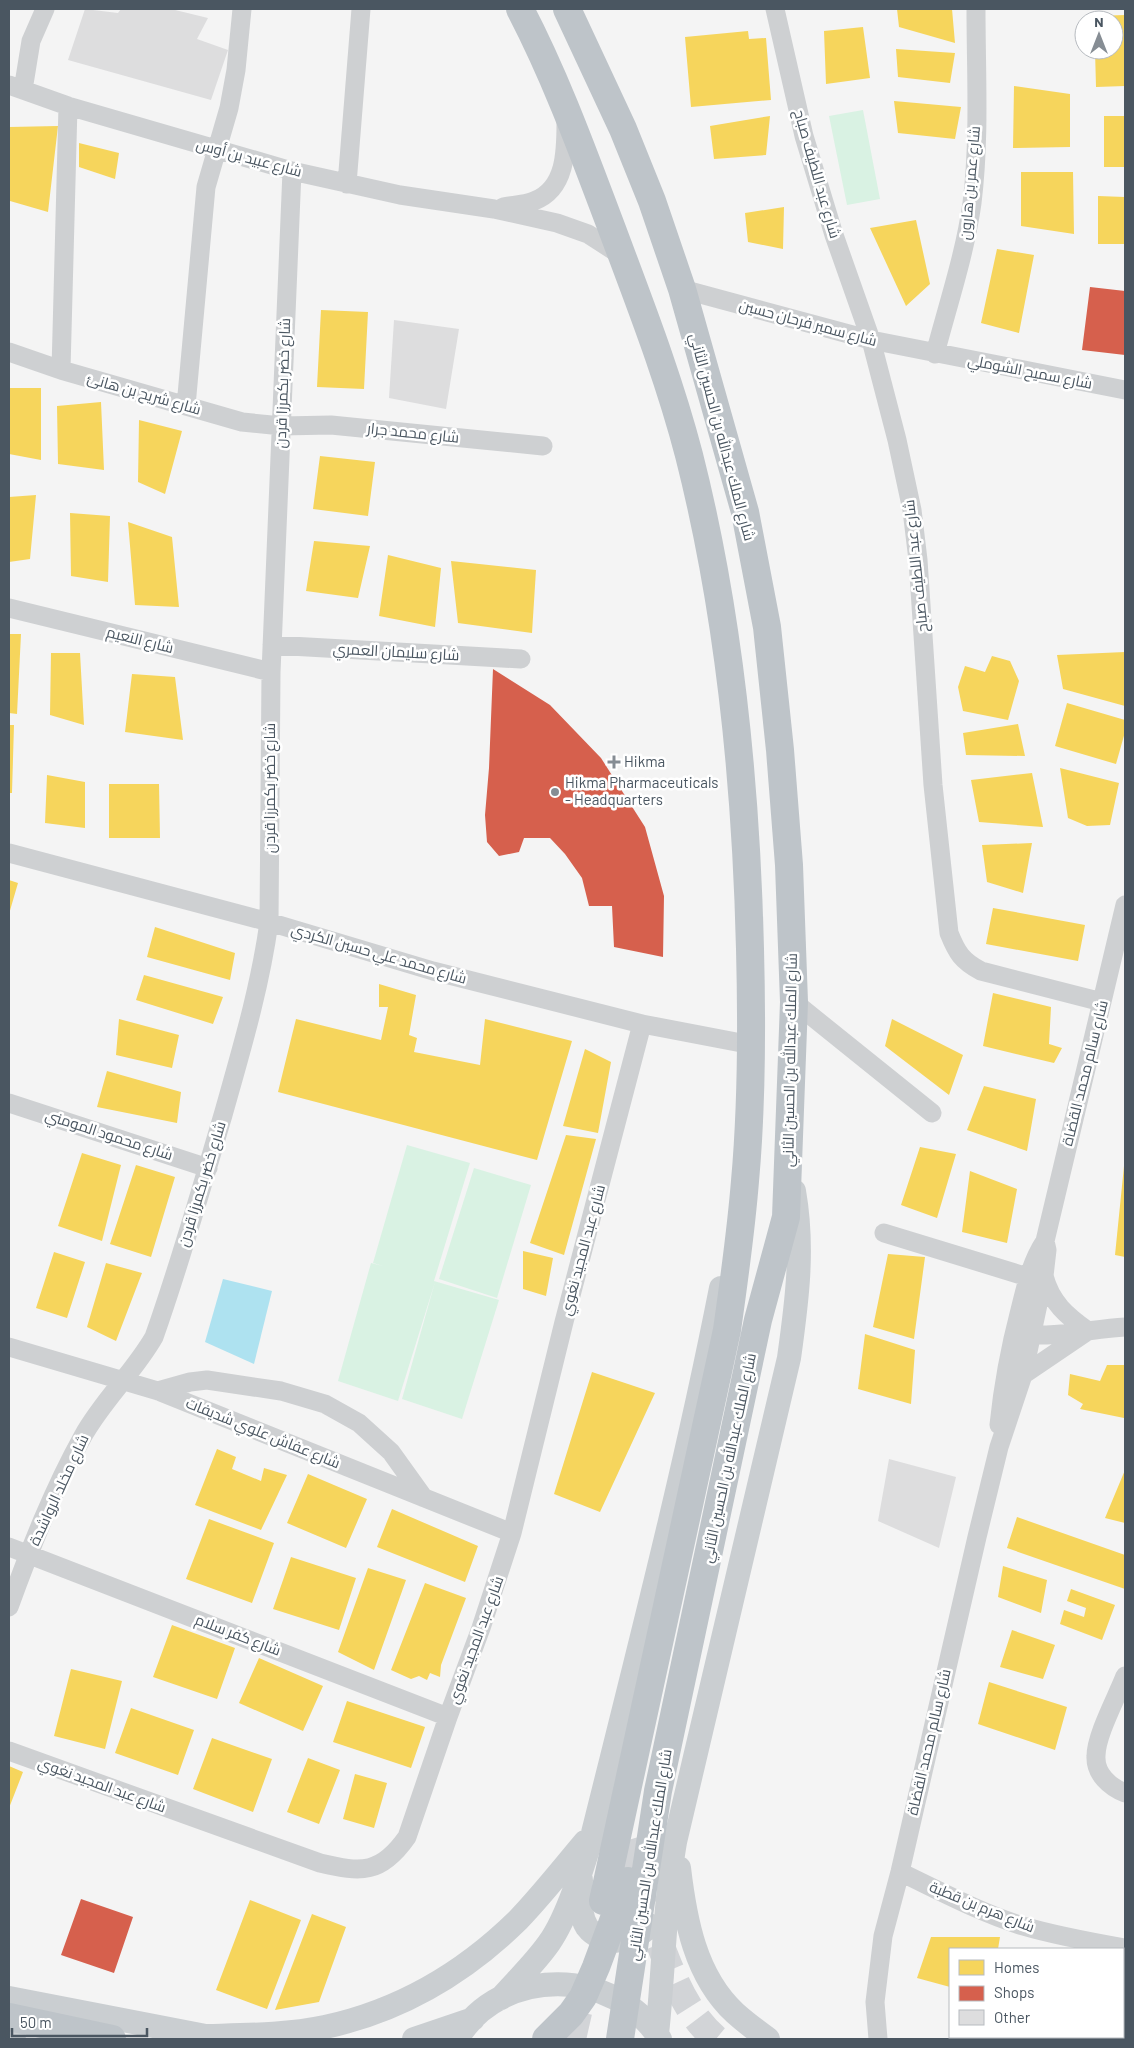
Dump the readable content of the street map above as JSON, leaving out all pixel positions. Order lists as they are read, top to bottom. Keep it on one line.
{"streets":{"highway":["شارع الملك عبدالله بن الحسين الثاني"],"street":["شارع عبيد بن أوس","شارع عبد اللطيف صباح","شارع عمر بن هارون","شارع سمير فرحان حسين","شارع سميح الشوملي","شارع خضر بكمرزا قردن","شارع شريح بن هانئ","شارع محمد جرار","شارع النعيم","شارع سليمان العمري","شارع محمد علي حسين الكردي","شارع سالم محمد القضاة","شارع محمود المومني","شارع عبد المجيد نغوي","شارع عفاش علوي شديفات","شارع مخلد الرواشدة","شارع كفر سلام","شارع هرم بن قطبة"]},"crossings":[["شارع عبيد بن أوس","شارع خضر بكمرزا قردن"],["شارع عبيد بن أوس","شارع الملك عبدالله بن الحسين الثاني"],["شارع عبد اللطيف صباح","شارع سمير فرحان حسين"],["شارع عبد اللطيف صباح","شارع سالم محمد القضاة"],["شارع عمر بن هارون","شارع سمير فرحان حسين"],["شارع عمر بن هارون","شارع سميح الشوملي"],["شارع سمير فرحان حسين","شارع سميح الشوملي"],["شارع سمير فرحان حسين","شارع الملك عبدالله بن الحسين الثاني"],["شارع خضر بكمرزا قردن","شارع شريح بن هانئ"],["شارع خضر بكمرزا قردن","شارع محمد جرار"],["شارع خضر بكمرزا قردن","شارع النعيم"],["شارع خضر بكمرزا قردن","شارع سليمان العمري"],["شارع خضر بكمرزا قردن","شارع محمد علي حسين الكردي"],["شارع خضر بكمرزا قردن","شارع محمود المومني"],["شارع خضر بكمرزا قردن","شارع عفاش علوي شديفات"],["شارع خضر بكمرزا قردن","شارع مخلد الرواشدة"],["شارع شريح بن هانئ","شارع محمد جرار"],["شارع الملك عبدالله بن الحسين الثاني","شارع محمد علي حسين الكردي"],["شارع محمد علي حسين الكردي","شارع عبد المجيد نغوي"],["شارع سالم محمد القضاة","شارع هرم بن قطبة"],["شارع عبد المجيد نغوي","شارع عفاش علوي شديفات"],["شارع عبد المجيد نغوي","شارع كفر سلام"],["شارع عفاش علوي شديفات","شارع مخلد الرواشدة"],["شارع مخلد الرواشدة","شارع كفر سلام"]],"places":{"health":["Hikma"],"other":["Hikma Pharmaceuticals - Headquarters"]},"legend":["Homes","Shops","Other"],"scale_bar":"50 m","north":"top"}
